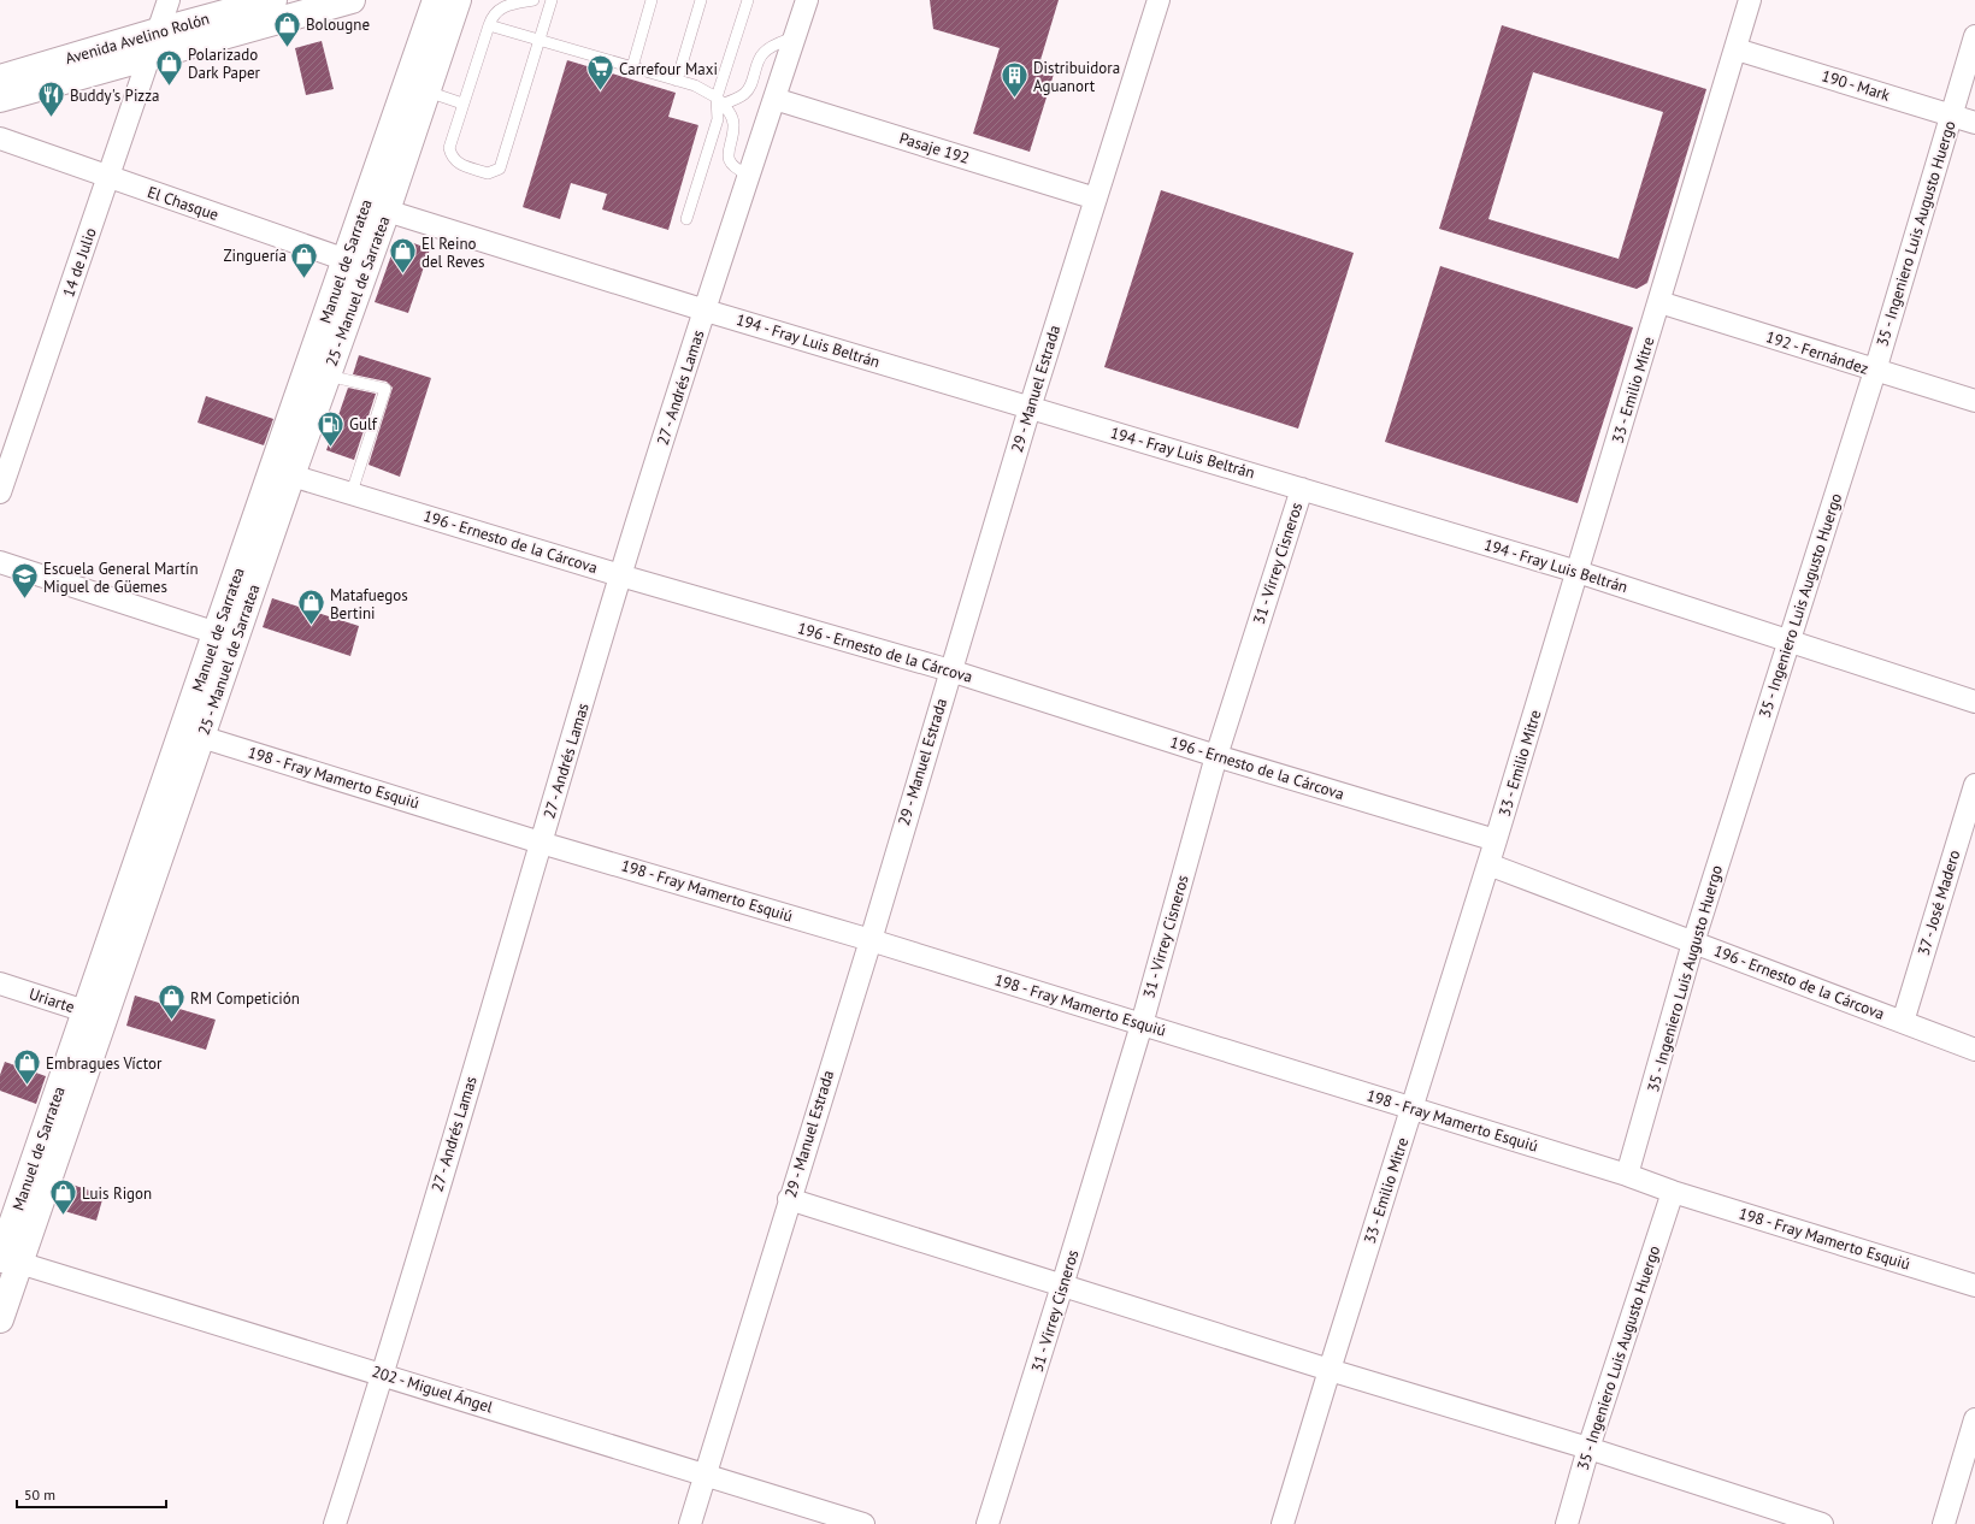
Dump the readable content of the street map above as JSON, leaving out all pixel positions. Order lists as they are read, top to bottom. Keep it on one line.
{"streets":{"main road":["Avenida Avelino Rolón","Manuel de Sarratea","25 - Manuel de Sarratea"],"street":["190 - Mark","Pasaje 192","El Chasque","35 - Ingeniero Luis Augusto Huergo","14 de Julio","194 - Fray Luis Beltrán","192 - Fernández","27 - Andrés Lamas","29 - Manuel Estrada","33 - Emilio Mitre","196 - Ernesto de la Cárcova","31 - Virrey Cisneros","198 - Fray Mamerto Esquiú","37 - José Madero","Uriarte","202 - Miguel Ángel"]},"crossings":[["Avenida Avelino Rolón","14 de Julio"],["190 - Mark","35 - Ingeniero Luis Augusto Huergo"],["190 - Mark","33 - Emilio Mitre"],["Pasaje 192","27 - Andrés Lamas"],["Pasaje 192","29 - Manuel Estrada"],["El Chasque","Manuel de Sarratea"],["El Chasque","14 de Julio"],["El Chasque","25 - Manuel de Sarratea"],["35 - Ingeniero Luis Augusto Huergo","194 - Fray Luis Beltrán"],["35 - Ingeniero Luis Augusto Huergo","192 - Fernández"],["35 - Ingeniero Luis Augusto Huergo","196 - Ernesto de la Cárcova"],["35 - Ingeniero Luis Augusto Huergo","198 - Fray Mamerto Esquiú"],["Manuel de Sarratea","25 - Manuel de Sarratea"],["Manuel de Sarratea","196 - Ernesto de la Cárcova"],["Manuel de Sarratea","198 - Fray Mamerto Esquiú"],["Manuel de Sarratea","Uriarte"],["Manuel de Sarratea","202 - Miguel Ángel"],["25 - Manuel de Sarratea","194 - Fray Luis Beltrán"],["25 - Manuel de Sarratea","196 - Ernesto de la Cárcova"],["25 - Manuel de Sarratea","198 - Fray Mamerto Esquiú"],["194 - Fray Luis Beltrán","27 - Andrés Lamas"],["194 - Fray Luis Beltrán","29 - Manuel Estrada"],["194 - Fray Luis Beltrán","33 - Emilio Mitre"],["194 - Fray Luis Beltrán","31 - Virrey Cisneros"],["192 - Fernández","33 - Emilio Mitre"],["27 - Andrés Lamas","196 - Ernesto de la Cárcova"],["27 - Andrés Lamas","198 - Fray Mamerto Esquiú"],["27 - Andrés Lamas","202 - Miguel Ángel"],["29 - Manuel Estrada","196 - Ernesto de la Cárcova"],["29 - Manuel Estrada","198 - Fray Mamerto Esquiú"],["29 - Manuel Estrada","202 - Miguel Ángel"],["33 - Emilio Mitre","196 - Ernesto de la Cárcova"],["33 - Emilio Mitre","198 - Fray Mamerto Esquiú"],["196 - Ernesto de la Cárcova","31 - Virrey Cisneros"],["196 - Ernesto de la Cárcova","37 - José Madero"],["31 - Virrey Cisneros","198 - Fray Mamerto Esquiú"]],"places":{"shop":["Bolougne","Polarizado Dark Paper","El Reino del Reves","Zinguería","Matafuegos Bertini","RM Competición","Embragues Víctor","Luis Rigon"],"supermarket":["Carrefour Maxi"],"building":["Distribuidora Aguanort"],"restaurant":["Buddy's Pizza"],"fuel station":["Gulf"],"school or university":["Escuela General Martín Miguel de Güemes"]},"scale_bar":"50 m"}
